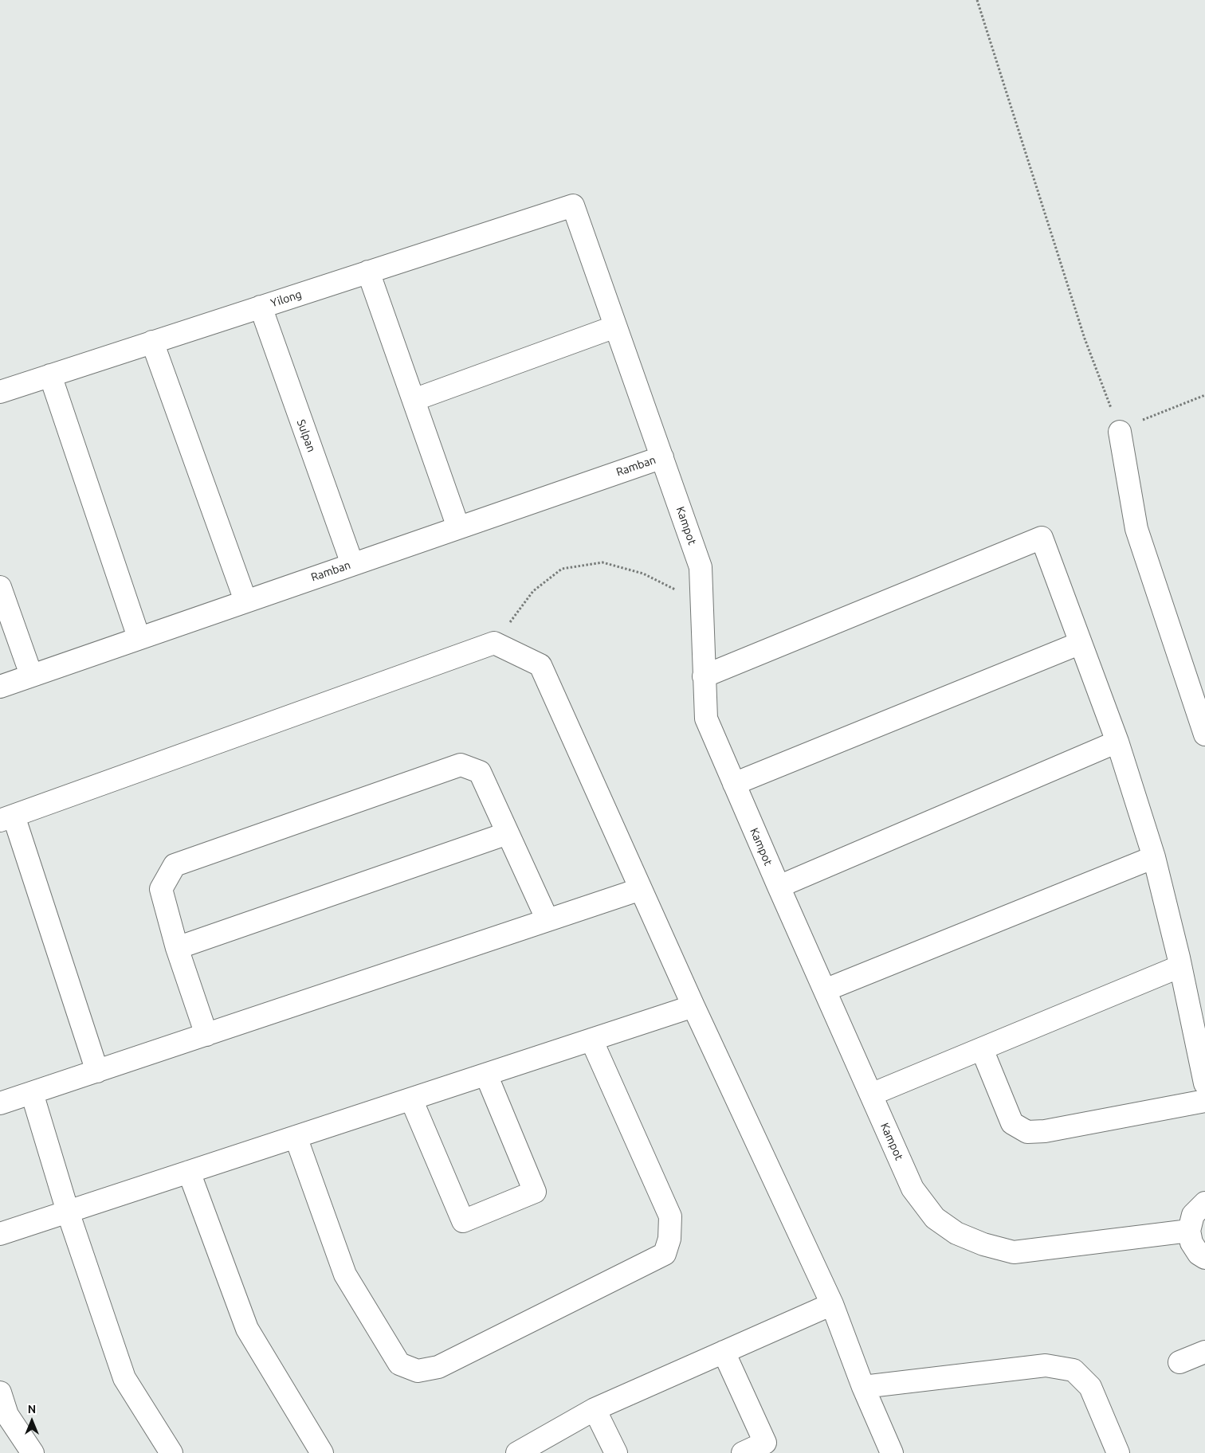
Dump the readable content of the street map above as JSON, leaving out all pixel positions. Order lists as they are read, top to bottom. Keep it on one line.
{"streets":{"street":["Yilong","Sulpan","Ramban","Kampot"]},"crossings":[["Yilong","Sulpan"],["Yilong","Kampot"],["Sulpan","Ramban"],["Ramban","Kampot"]],"north":"top"}
